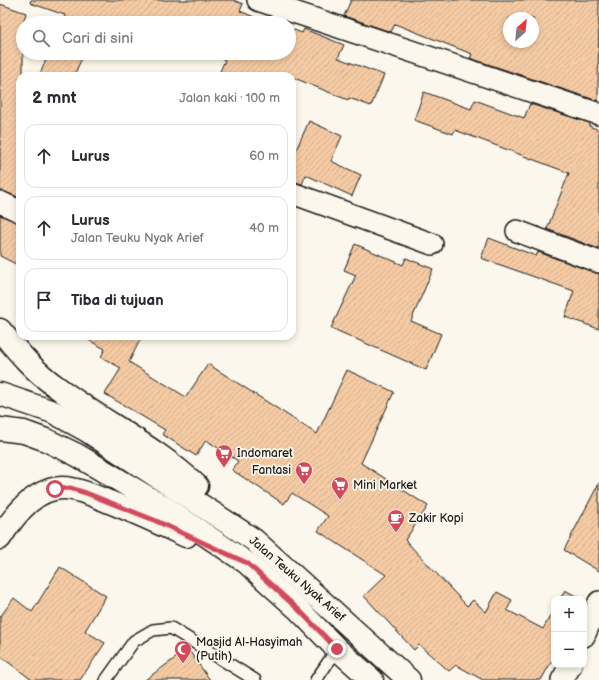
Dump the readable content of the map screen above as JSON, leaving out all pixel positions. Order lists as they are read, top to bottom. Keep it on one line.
{"streets":{"main road":["Jalan Teuku Nyak Arief"]},"places":{"supermarket":["Indomaret","Fantasi","Mini Market"],"cafe":["Zakir Kopi"],"mosque":["Masjid Al-Hasyimah (Putih)"]},"north":"top right","page":{"search":"Cari di sini","heading":["2 mnt","Jalan kaki · 100 m"],"list":[["Lurus","60 m"],["Lurus","Jalan Teuku Nyak Arief","40 m"],"Tiba di tujuan"],"map_buttons":["+","−"]}}
